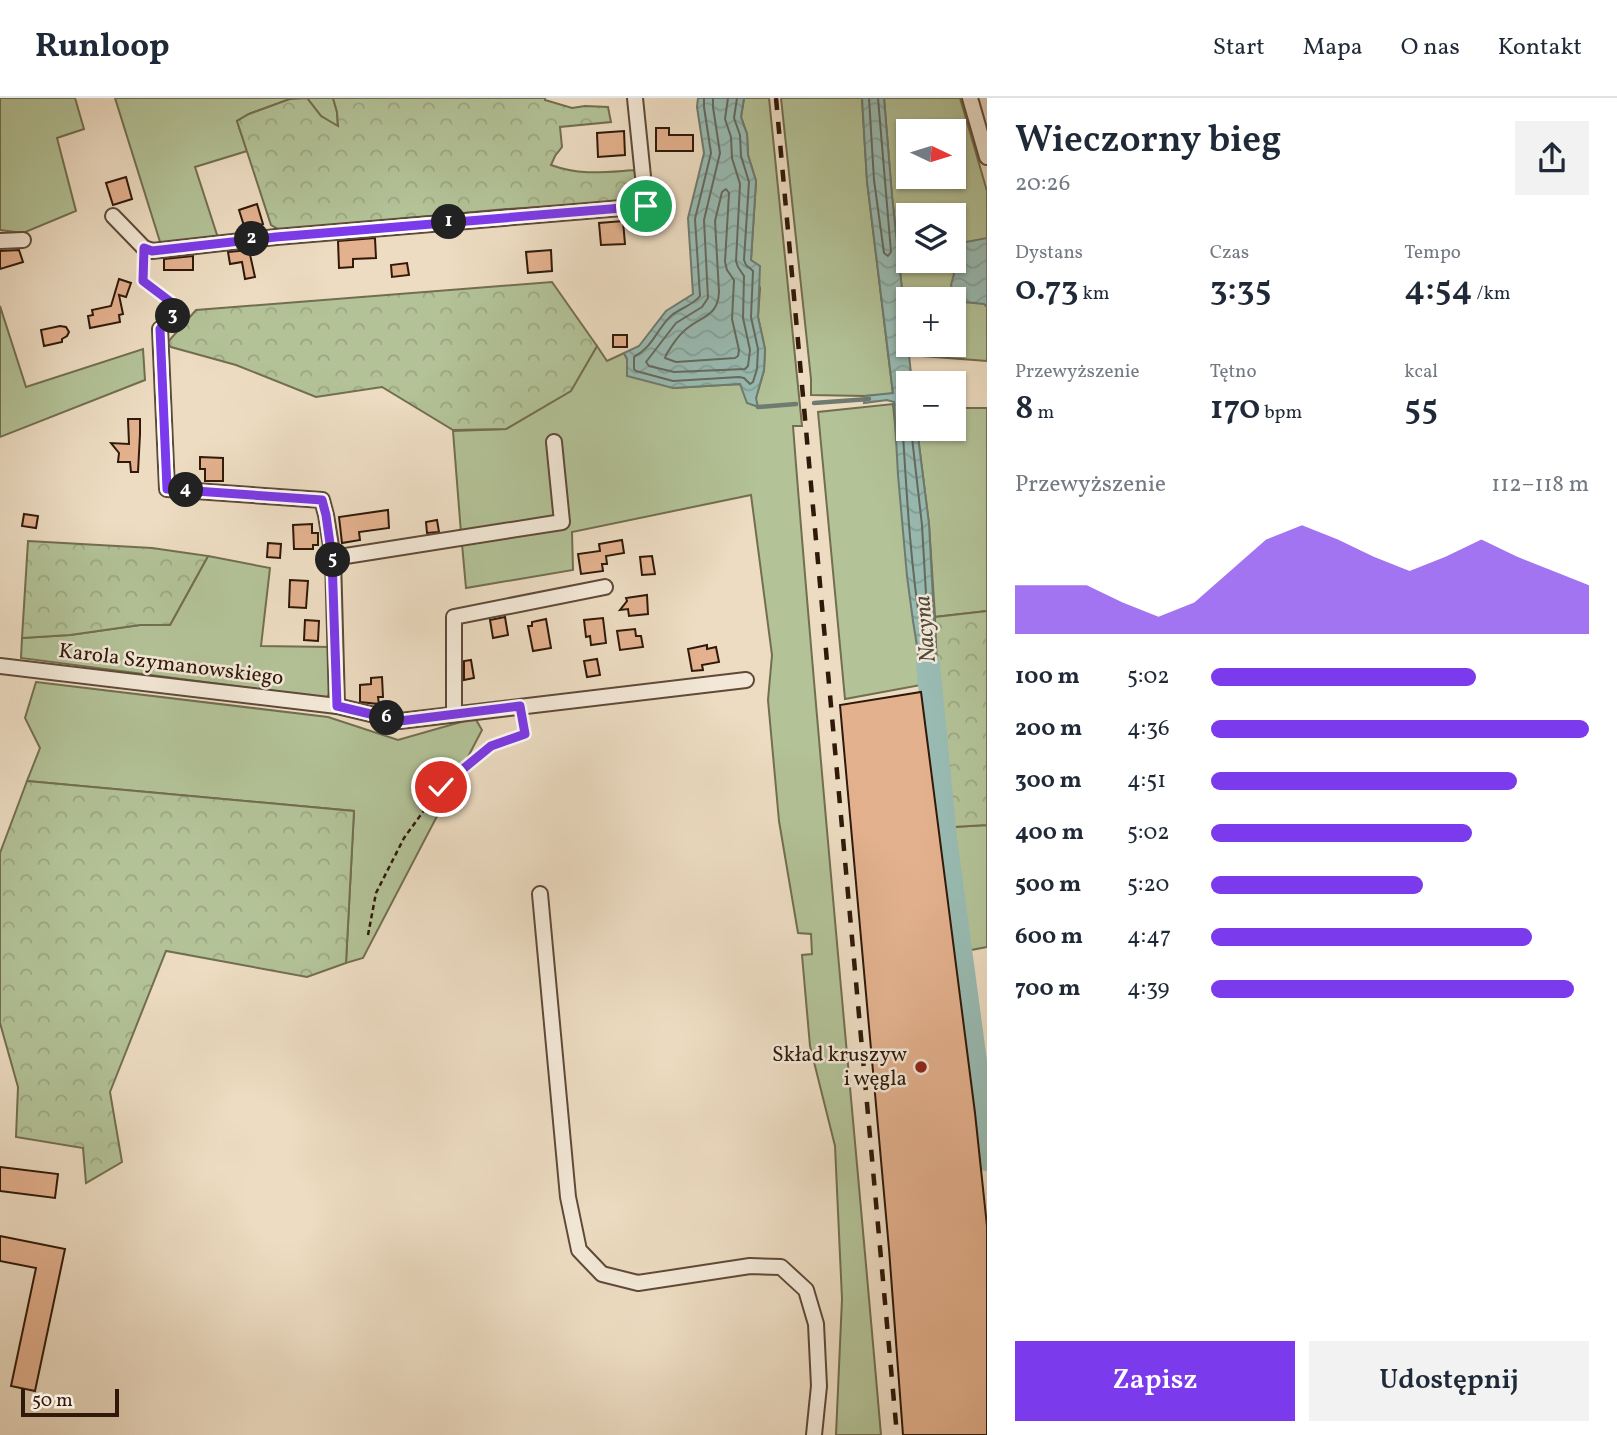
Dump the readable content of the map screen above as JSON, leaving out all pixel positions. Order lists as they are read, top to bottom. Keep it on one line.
{"streets":{"street":["Karola Szymanowskiego"]},"water":["Nacyna"],"places":["Skład kruszyw i węgla"],"scale_bar":"50 m","north":"right","page":{"header":"Runloop","nav":["Start","Mapa","O nas","Kontakt"],"heading":["Wieczorny bieg","20:26"],"map_buttons":["+","−"],"pins":["1","2","3","4","5","6"],"stats":[["Dystans","0.73 km"],["Czas","3:35"],["Tempo","4:54 /km"],["Przewyższenie","8 m"],["Tętno","170 bpm"],["kcal","55"]],"chart":["Przewyższenie","112–118 m"],"list":[{"name":"100 m","note":"5:02"},{"name":"200 m","note":"4:36"},{"name":"300 m","note":"4:51"},{"name":"400 m","note":"5:02"},{"name":"500 m","note":"5:20"},{"name":"600 m","note":"4:47"},{"name":"700 m","note":"4:39"}],"buttons":["Zapisz","Udostępnij"],"scale":"50 m"}}
